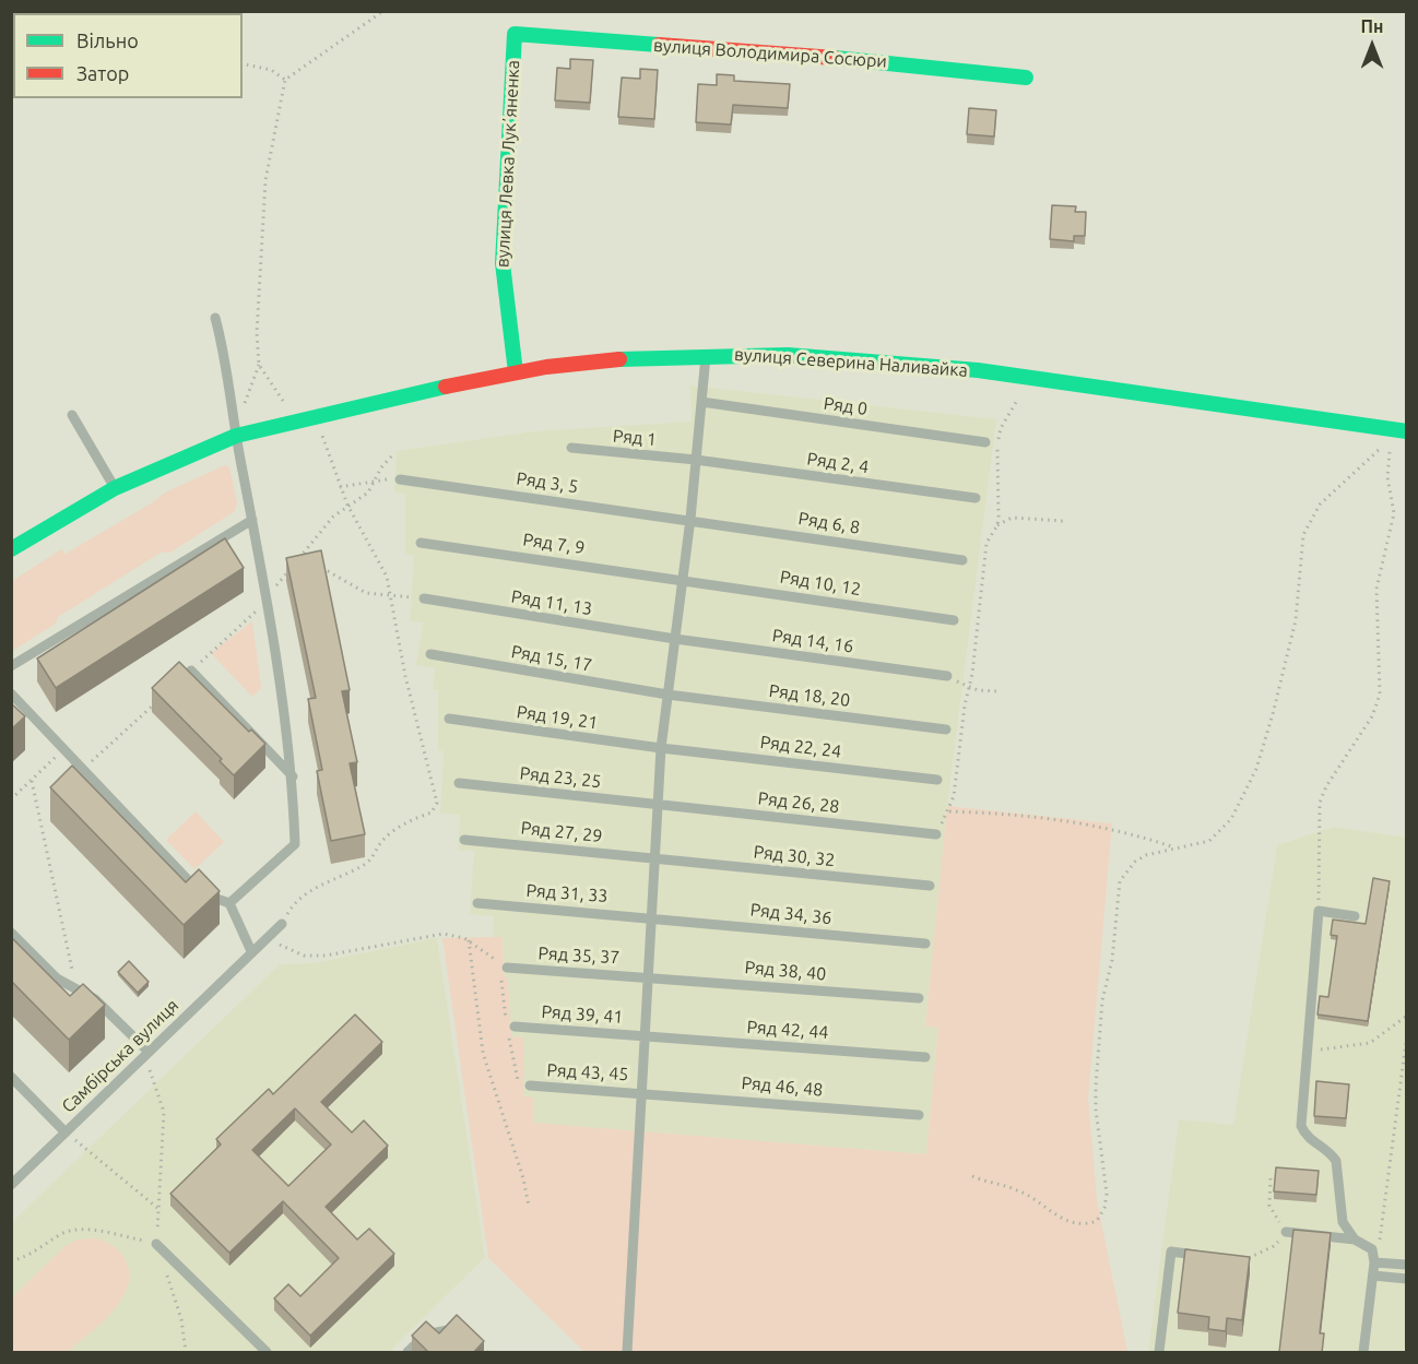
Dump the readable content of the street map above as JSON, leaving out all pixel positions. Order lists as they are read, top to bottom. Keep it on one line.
{"streets":{"street":["вулиця Володимира Сосюри","вулиця Левка Лукʼяненка","вулиця Северина Наливайка"],"lane":["Ряд 0","Ряд 1","Ряд 2, 4","Ряд 3, 5","Ряд 6, 8","Ряд 7, 9","Ряд 10, 12","Ряд 11, 13","Ряд 14, 16","Ряд 15, 17","Ряд 18, 20","Ряд 19, 21","Ряд 22, 24","Ряд 23, 25","Ряд 26, 28","Ряд 27, 29","Ряд 30, 32","Ряд 31, 33","Ряд 34, 36","Ряд 35, 37","Ряд 38, 40","Ряд 39, 41","Ряд 42, 44","Самбірська вулиця","Ряд 43, 45","Ряд 46, 48"]},"crossings":[["вулиця Володимира Сосюри","вулиця Левка Лукʼяненка"],["вулиця Левка Лукʼяненка","вулиця Северина Наливайка"],["Ряд 1","Ряд 2, 4"],["Ряд 3, 5","Ряд 6, 8"],["Ряд 7, 9","Ряд 10, 12"],["Ряд 11, 13","Ряд 14, 16"],["Ряд 15, 17","Ряд 18, 20"],["Ряд 19, 21","Ряд 22, 24"],["Ряд 23, 25","Ряд 26, 28"],["Ряд 27, 29","Ряд 30, 32"],["Ряд 31, 33","Ряд 34, 36"],["Ряд 35, 37","Ряд 38, 40"],["Ряд 39, 41","Ряд 42, 44"],["Ряд 43, 45","Ряд 46, 48"]],"legend":["Вільно","Затор"],"north":"top"}
